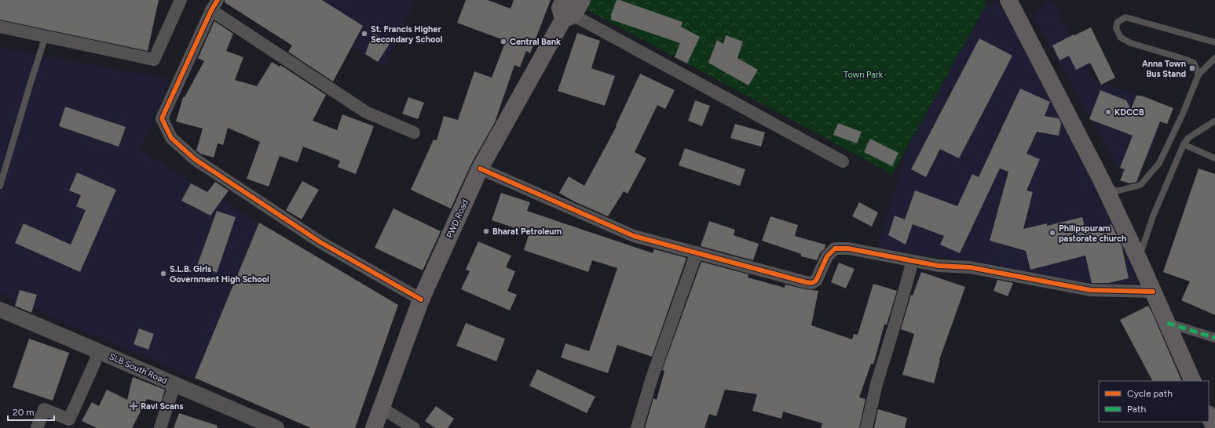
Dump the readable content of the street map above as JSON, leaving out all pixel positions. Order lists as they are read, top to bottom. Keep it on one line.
{"streets":{"main road":["PWD Road"],"street":["SLB South Road"]},"parks":["Town Park"],"places":{"other":["St. Francis Higher Secondary School","Central Bank","KDCCB","Bharat Petroleum","Philipspuram pastorate church","S.L.B. Girls Government High School"],"transit":["Anna Town Bus Stand"],"health":["Ravi Scans"]},"legend":["Cycle path","Path"],"scale_bar":"20 m"}
